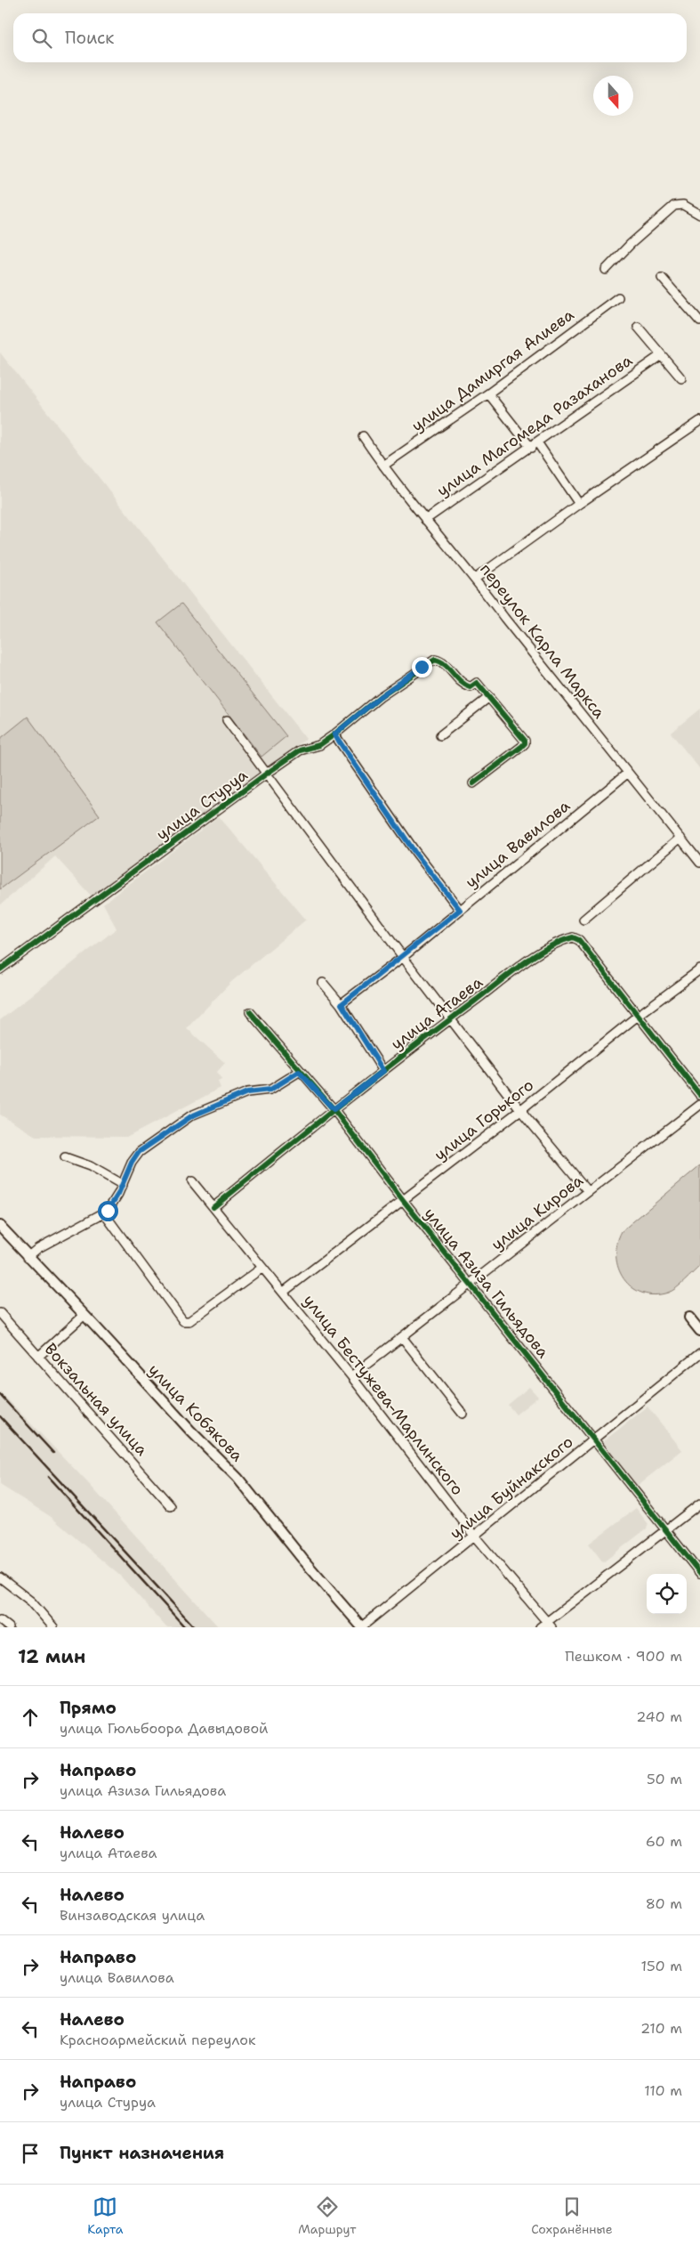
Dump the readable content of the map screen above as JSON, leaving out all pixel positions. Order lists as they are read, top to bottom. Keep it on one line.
{"streets":{"street":["улица Дамиргая Алиева","улица Магомеда Разаханова","переулок Карла Маркса","улица Стуруа","улица Вавилова","улица Атаева","улица Горького","улица Кирова","улица Азиза Гильядова","улица Бестужева-Марлинского","Вокзальная улица","улица Кобякова","улица Буйнакского"]},"crossings":[["улица Дамиргая Алиева","переулок Карла Маркса"],["улица Магомеда Разаханова","переулок Карла Маркса"],["переулок Карла Маркса","улица Вавилова"],["улица Атаева","улица Горького"],["улица Атаева","улица Азиза Гильядова"],["улица Атаева","улица Бестужева-Марлинского"],["улица Горького","улица Азиза Гильядова"],["улица Горького","улица Бестужева-Марлинского"],["улица Кирова","улица Азиза Гильядова"],["улица Кирова","улица Бестужева-Марлинского"],["улица Азиза Гильядова","улица Буйнакского"],["улица Бестужева-Марлинского","улица Буйнакского"],["улица Кобякова","улица Буйнакского"]],"north":"bottom","page":{"search":"Поиск","heading":["12 мин","Пешком · 900 m"],"list":[["Прямо","улица Гюльбоора Давыдовой","240 m"],["Направо","улица Азиза Гильядова","50 m"],["Налево","улица Атаева","60 m"],["Налево","Винзаводская улица","80 m"],["Направо","улица Вавилова","150 m"],["Налево","Красноармейский переулок","210 m"],["Направо","улица Стуруа","110 m"],"Пункт назначения"],"nav":["Карта","Маршрут","Сохранённые"]}}
